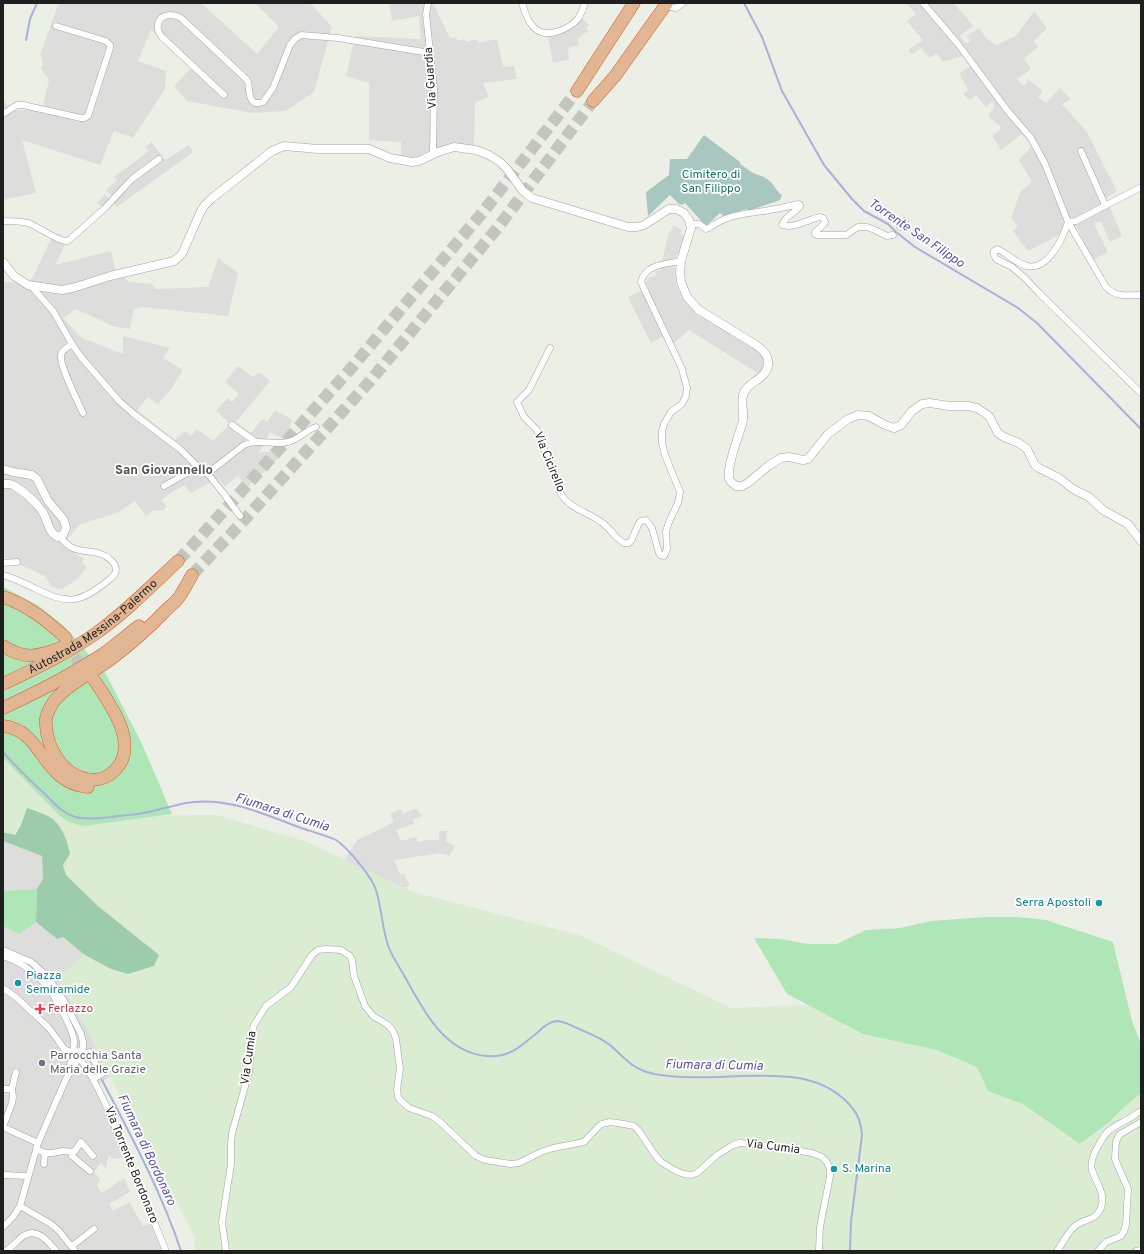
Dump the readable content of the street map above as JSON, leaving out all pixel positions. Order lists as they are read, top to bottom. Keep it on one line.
{"streets":{"highway":["Autostrada Messina-Palermo"],"street":["Via Guardia","Via Cicirello","Via Cumia","Via Torrente Bordonaro"]},"districts":["San Giovannello"],"water":["Torrente San Filippo","Fiumara di Cumia","Fiumara di Bordonaro"],"parks":["Cimitero di San Filippo"],"places":{"other":["Serra Apostoli","Piazza Semiramide","Parrocchia Santa Maria delle Grazie","S. Marina"],"health":["Ferlazzo"]}}
